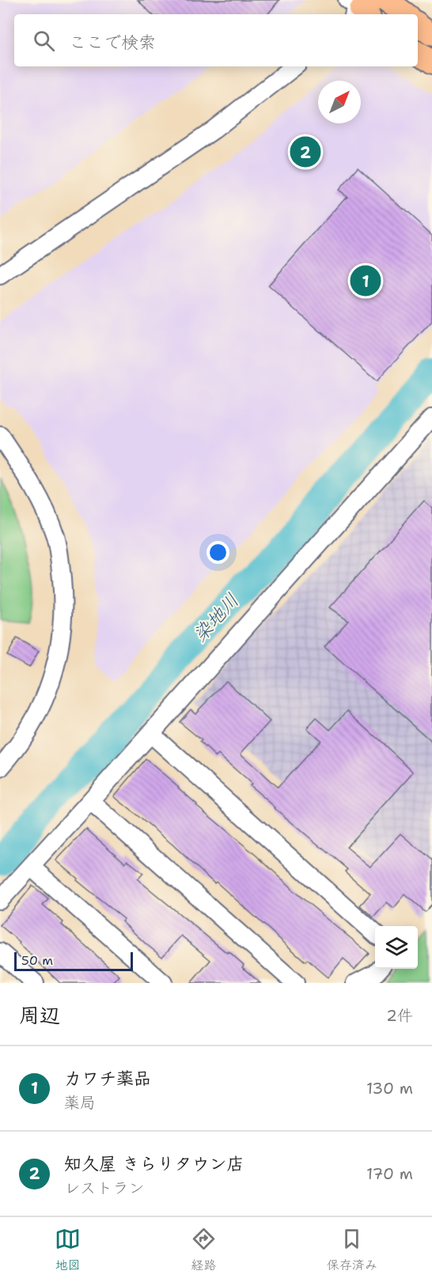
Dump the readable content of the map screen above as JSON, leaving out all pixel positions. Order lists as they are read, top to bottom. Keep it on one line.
{"water":["染地川"],"scale_bar":"50 m","north":"top right","page":{"search":"ここで検索","pins":["2","1"],"scale":"50 m","heading":["周辺","2件"],"list":[{"mark":"1","name":"カワチ薬品","note":"薬局","value":"130 m"},{"mark":"2","name":"知久屋 きらりタウン店","note":"レストラン","value":"170 m"}],"nav":["地図","経路","保存済み"]}}
